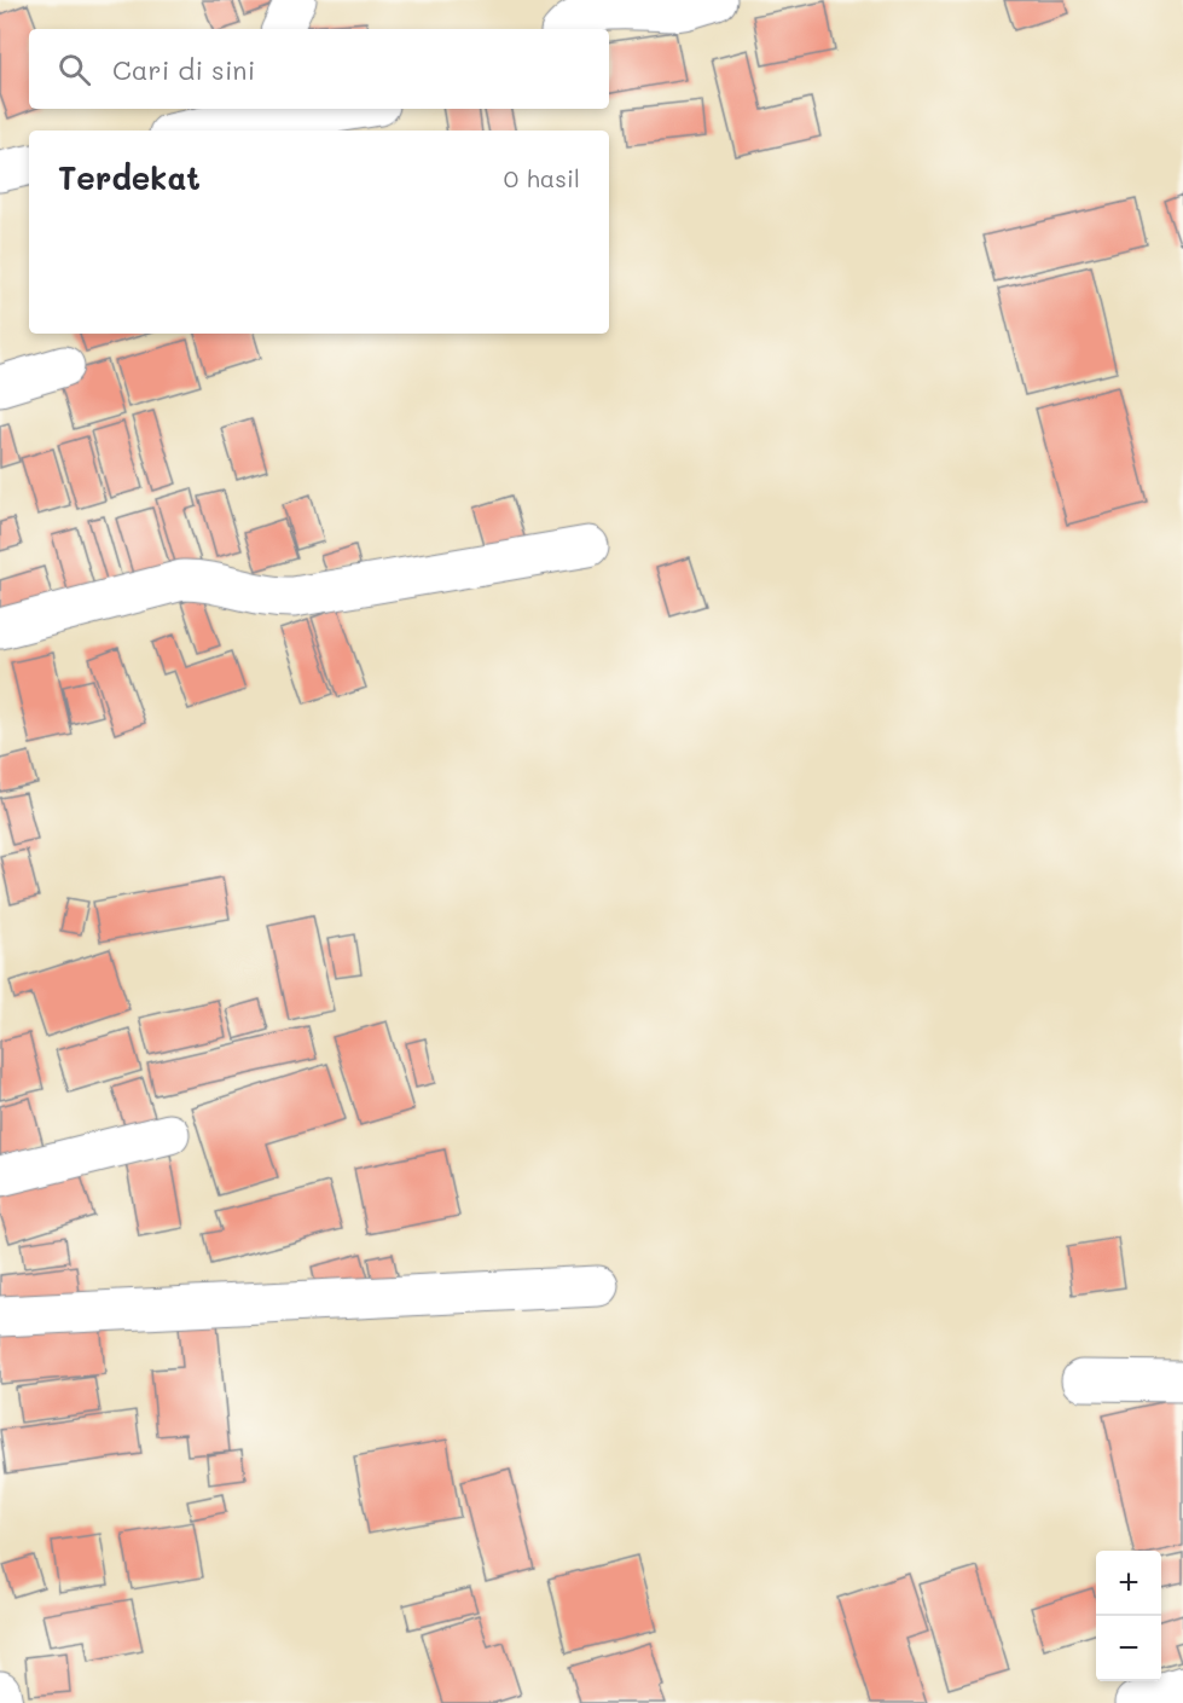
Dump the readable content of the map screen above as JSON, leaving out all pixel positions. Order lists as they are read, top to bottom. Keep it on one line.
{"page":{"search":"Cari di sini","heading":["Terdekat","0 hasil"],"map_buttons":["+","−"]}}
